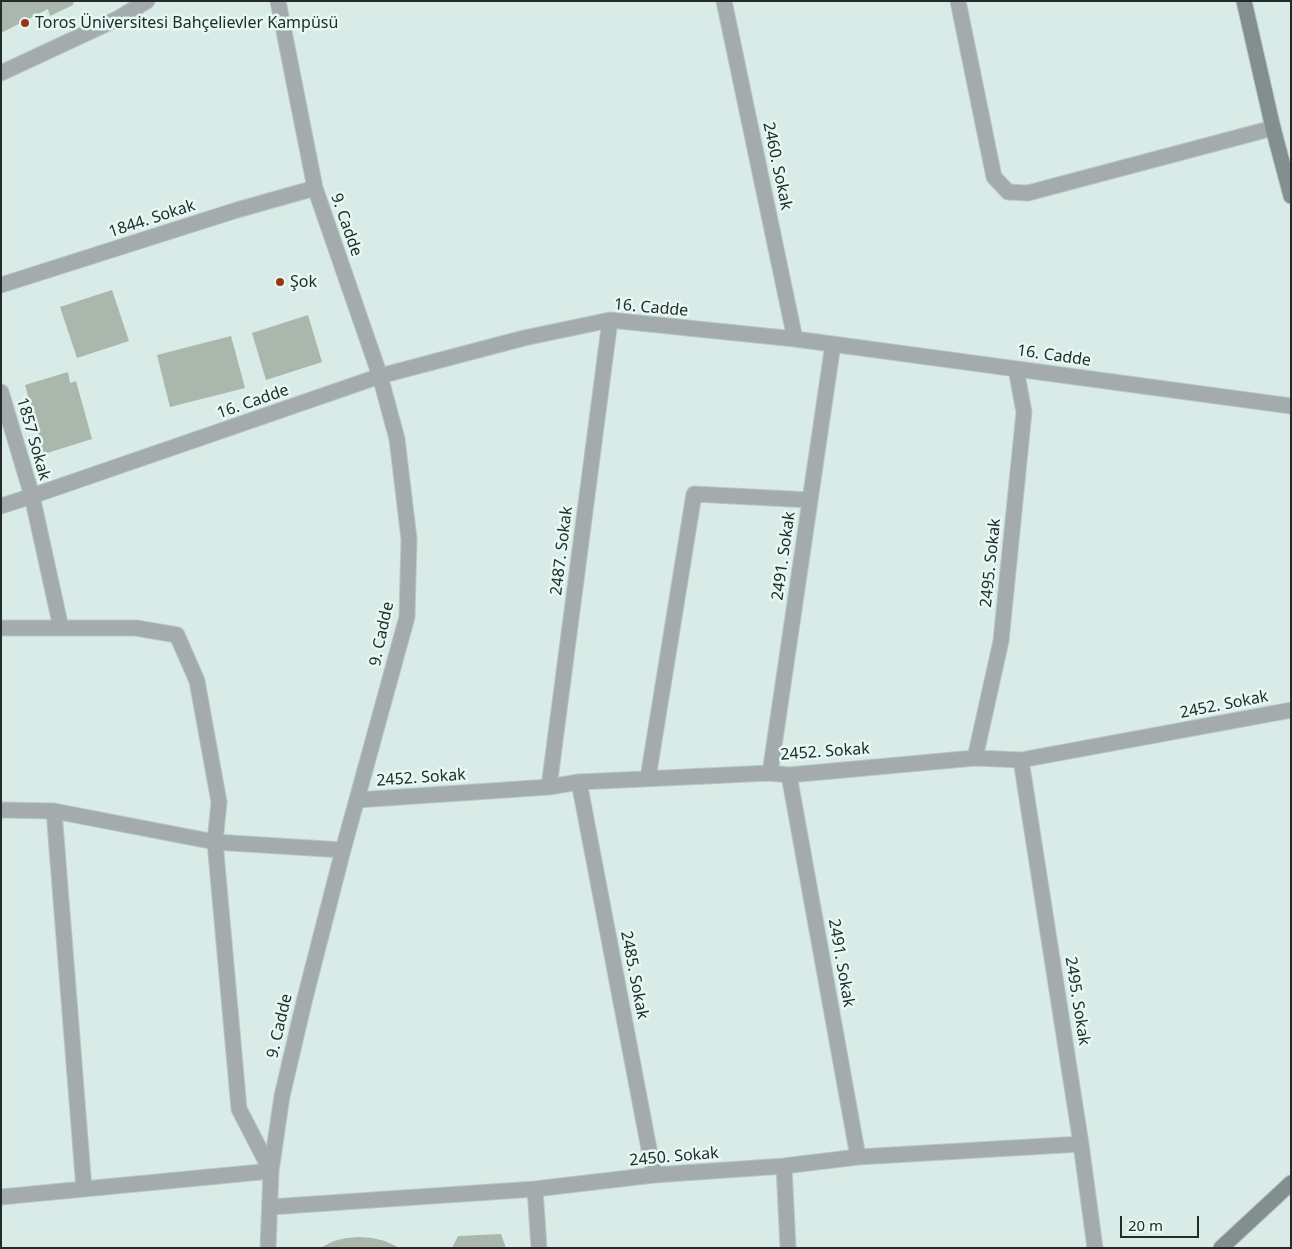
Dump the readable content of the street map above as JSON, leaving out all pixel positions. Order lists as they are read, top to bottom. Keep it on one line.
{"streets":{"street":["2460. Sokak","1844. Sokak","9. Cadde","16. Cadde","1857 Sokak","2487. Sokak","2491. Sokak","2495. Sokak","2452. Sokak","2485. Sokak","2450. Sokak"]},"crossings":[["2460. Sokak","16. Cadde"],["1844. Sokak","9. Cadde"],["9. Cadde","16. Cadde"],["9. Cadde","2452. Sokak"],["9. Cadde","2450. Sokak"],["16. Cadde","1857 Sokak"],["16. Cadde","2487. Sokak"],["16. Cadde","2491. Sokak"],["16. Cadde","2495. Sokak"],["2487. Sokak","2452. Sokak"],["2491. Sokak","2452. Sokak"],["2491. Sokak","2450. Sokak"],["2495. Sokak","2452. Sokak"],["2495. Sokak","2450. Sokak"],["2452. Sokak","2485. Sokak"],["2485. Sokak","2450. Sokak"]],"places":["Toros Üniversitesi Bahçelievler Kampüsü","Şok"],"scale_bar":"20 m"}
